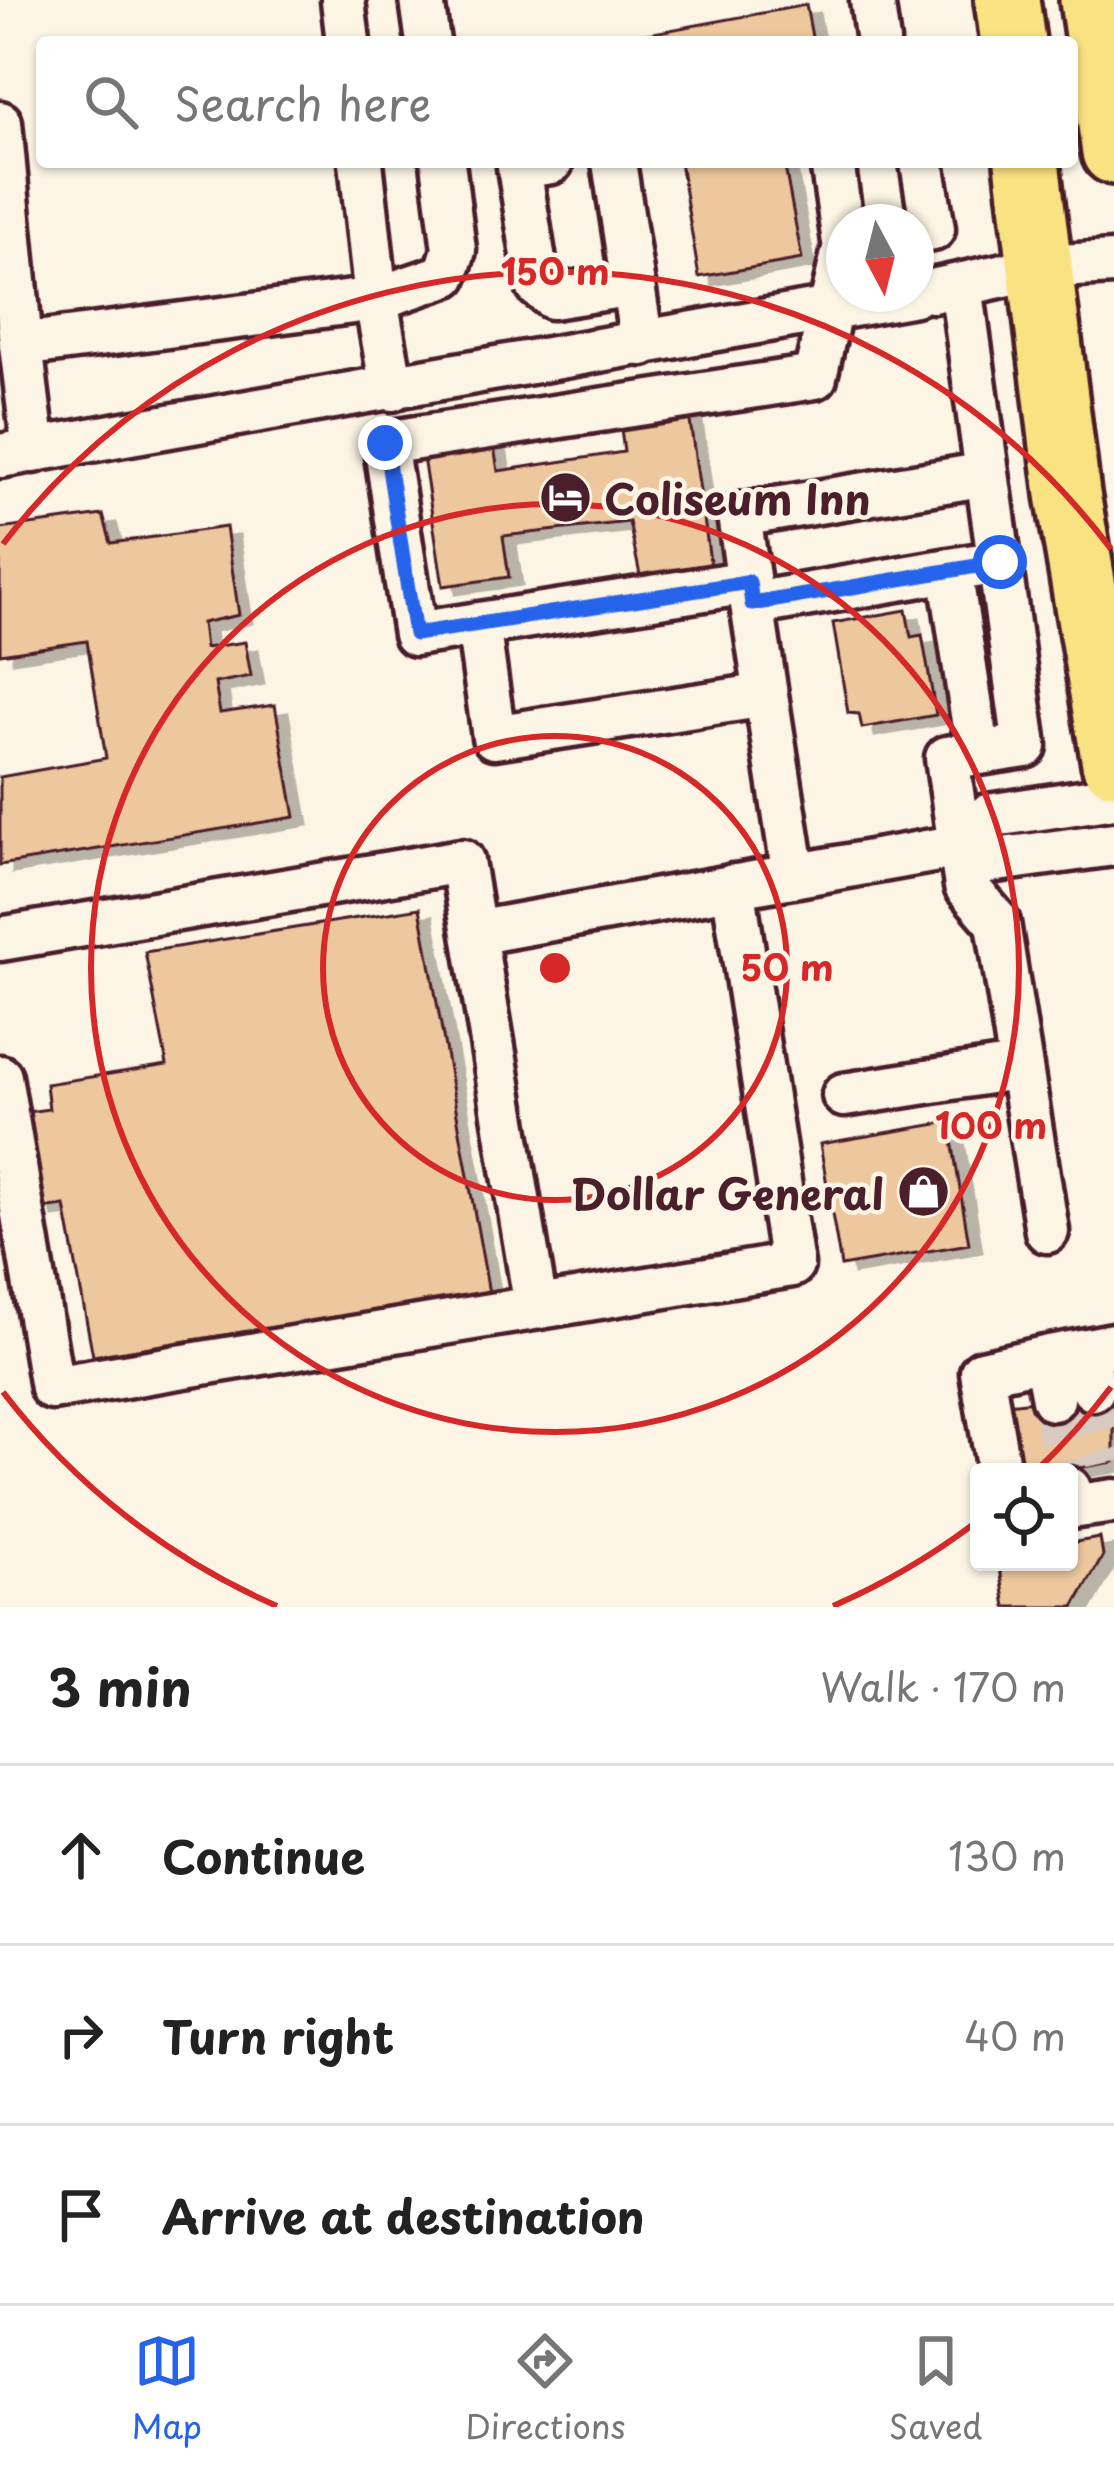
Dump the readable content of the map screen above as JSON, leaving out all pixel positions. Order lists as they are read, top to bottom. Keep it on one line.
{"places":{"hotel":["Coliseum Inn"],"shop":["Dollar General"]},"north":"bottom","page":{"search":"Search here","heading":["3 min","Walk · 170 m"],"list":[["Continue","130 m"],["Turn right","40 m"],"Arrive at destination"],"nav":["Map","Directions","Saved"]},"rings":["150 m","50 m","100 m"]}
